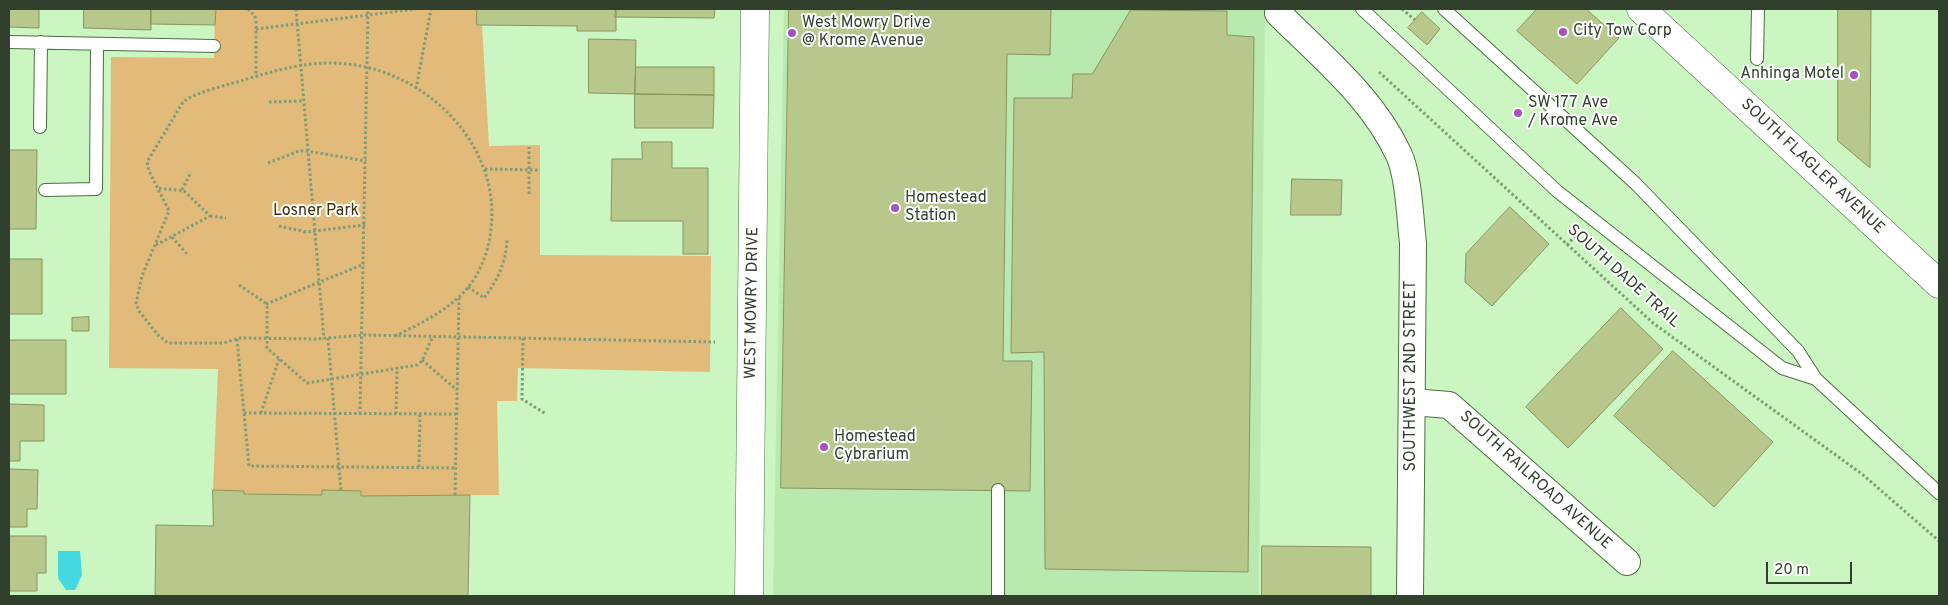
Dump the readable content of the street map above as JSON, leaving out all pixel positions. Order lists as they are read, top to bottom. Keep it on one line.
{"streets":{"street":["SOUTH FLAGLER AVENUE","WEST MOWRY DRIVE","SOUTHWEST 2ND STREET","SOUTH RAILROAD AVENUE"],"path":["SOUTH DADE TRAIL"]},"crossings":[["SOUTHWEST 2ND STREET","SOUTH RAILROAD AVENUE"]],"parks":["Losner Park"],"places":["City Tow Corp","West Mowry Drive @ Krome Avenue","Anhinga Motel","SW 177 Ave / Krome Ave","Homestead Station","Homestead Cybrarium"],"scale_bar":"20 m"}
